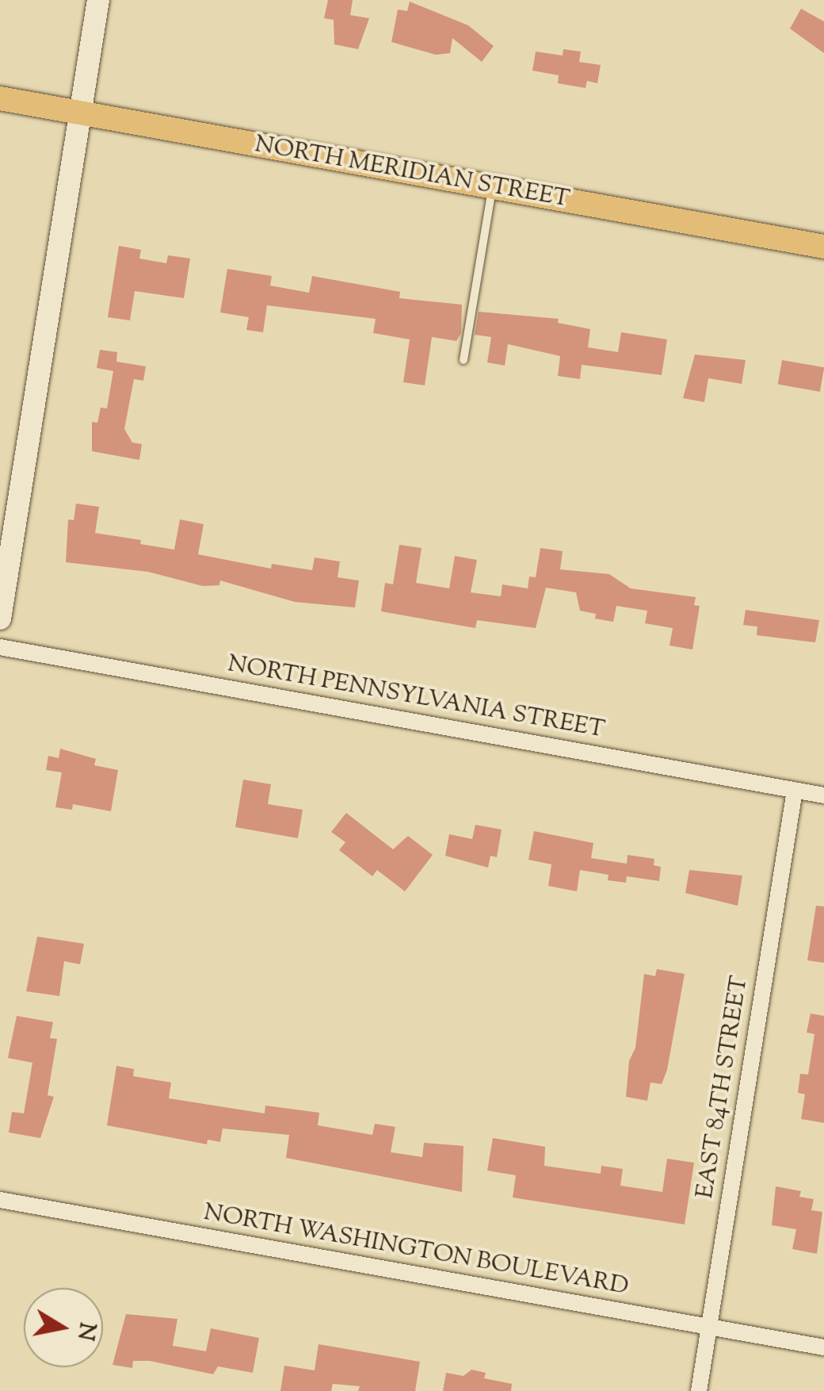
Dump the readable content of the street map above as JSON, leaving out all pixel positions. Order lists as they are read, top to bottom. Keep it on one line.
{"streets":{"main road":["NORTH MERIDIAN STREET"],"street":["NORTH PENNSYLVANIA STREET","EAST 84TH STREET","NORTH WASHINGTON BOULEVARD"]},"crossings":[["NORTH PENNSYLVANIA STREET","EAST 84TH STREET"],["EAST 84TH STREET","NORTH WASHINGTON BOULEVARD"]],"north":"right"}
